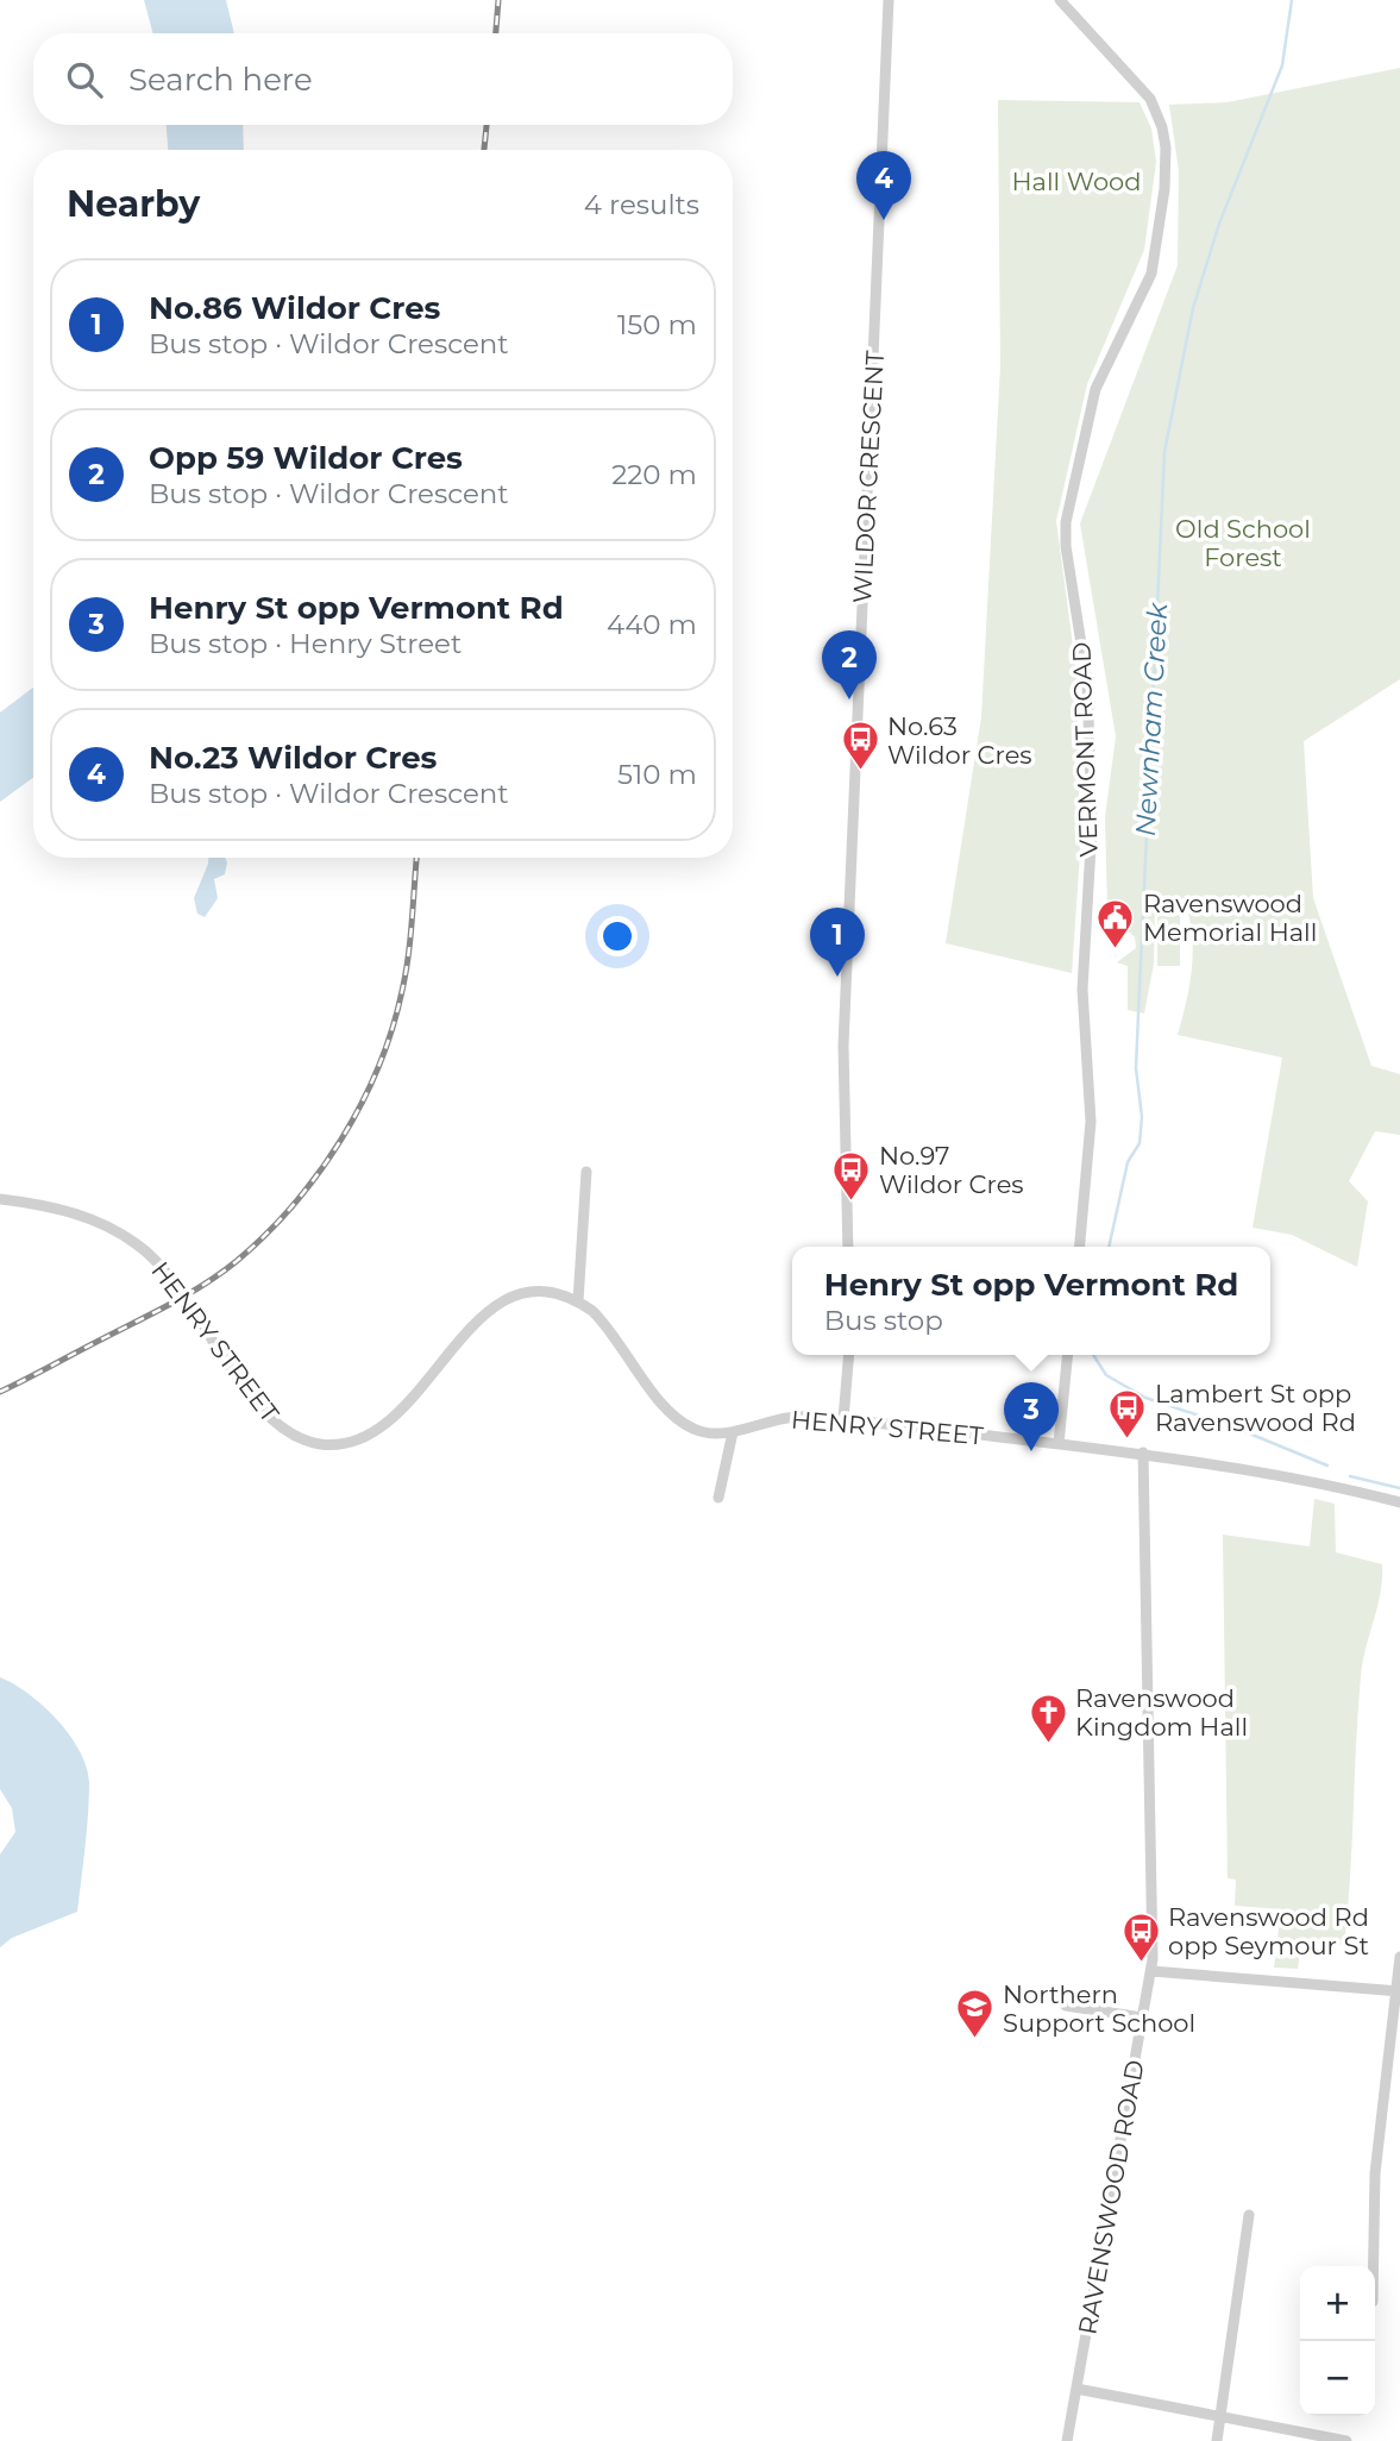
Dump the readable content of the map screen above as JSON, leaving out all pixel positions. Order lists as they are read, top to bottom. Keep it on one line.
{"streets":{"street":["WILDOR CRESCENT","VERMONT ROAD","HENRY STREET","RAVENSWOOD ROAD"]},"crossings":[["HENRY STREET","RAVENSWOOD ROAD"]],"water":["Newnham Creek"],"parks":["Hall Wood","Old School Forest"],"places":{"bus stop":["No.63 Wildor Cres","No.97 Wildor Cres","Lambert St opp Ravenswood Rd","Ravenswood Rd opp Seymour St"],"public building":["Ravenswood Memorial Hall"],"church":["Ravenswood Kingdom Hall"],"school or university":["Northern Support School"]},"page":{"search":"Search here","heading":["Nearby","4 results"],"pins":["4","2","1","3"],"list":[{"mark":"1","name":"No.86 Wildor Cres","note":"Bus stop · Wildor Crescent","value":"150 m"},{"mark":"2","name":"Opp 59 Wildor Cres","note":"Bus stop · Wildor Crescent","value":"220 m"},{"mark":"3","name":"Henry St opp Vermont Rd","note":"Bus stop · Henry Street","value":"440 m"},{"mark":"4","name":"No.23 Wildor Cres","note":"Bus stop · Wildor Crescent","value":"510 m"}],"popup":["Henry St opp Vermont Rd","Bus stop"],"map_buttons":["+","−"]}}
